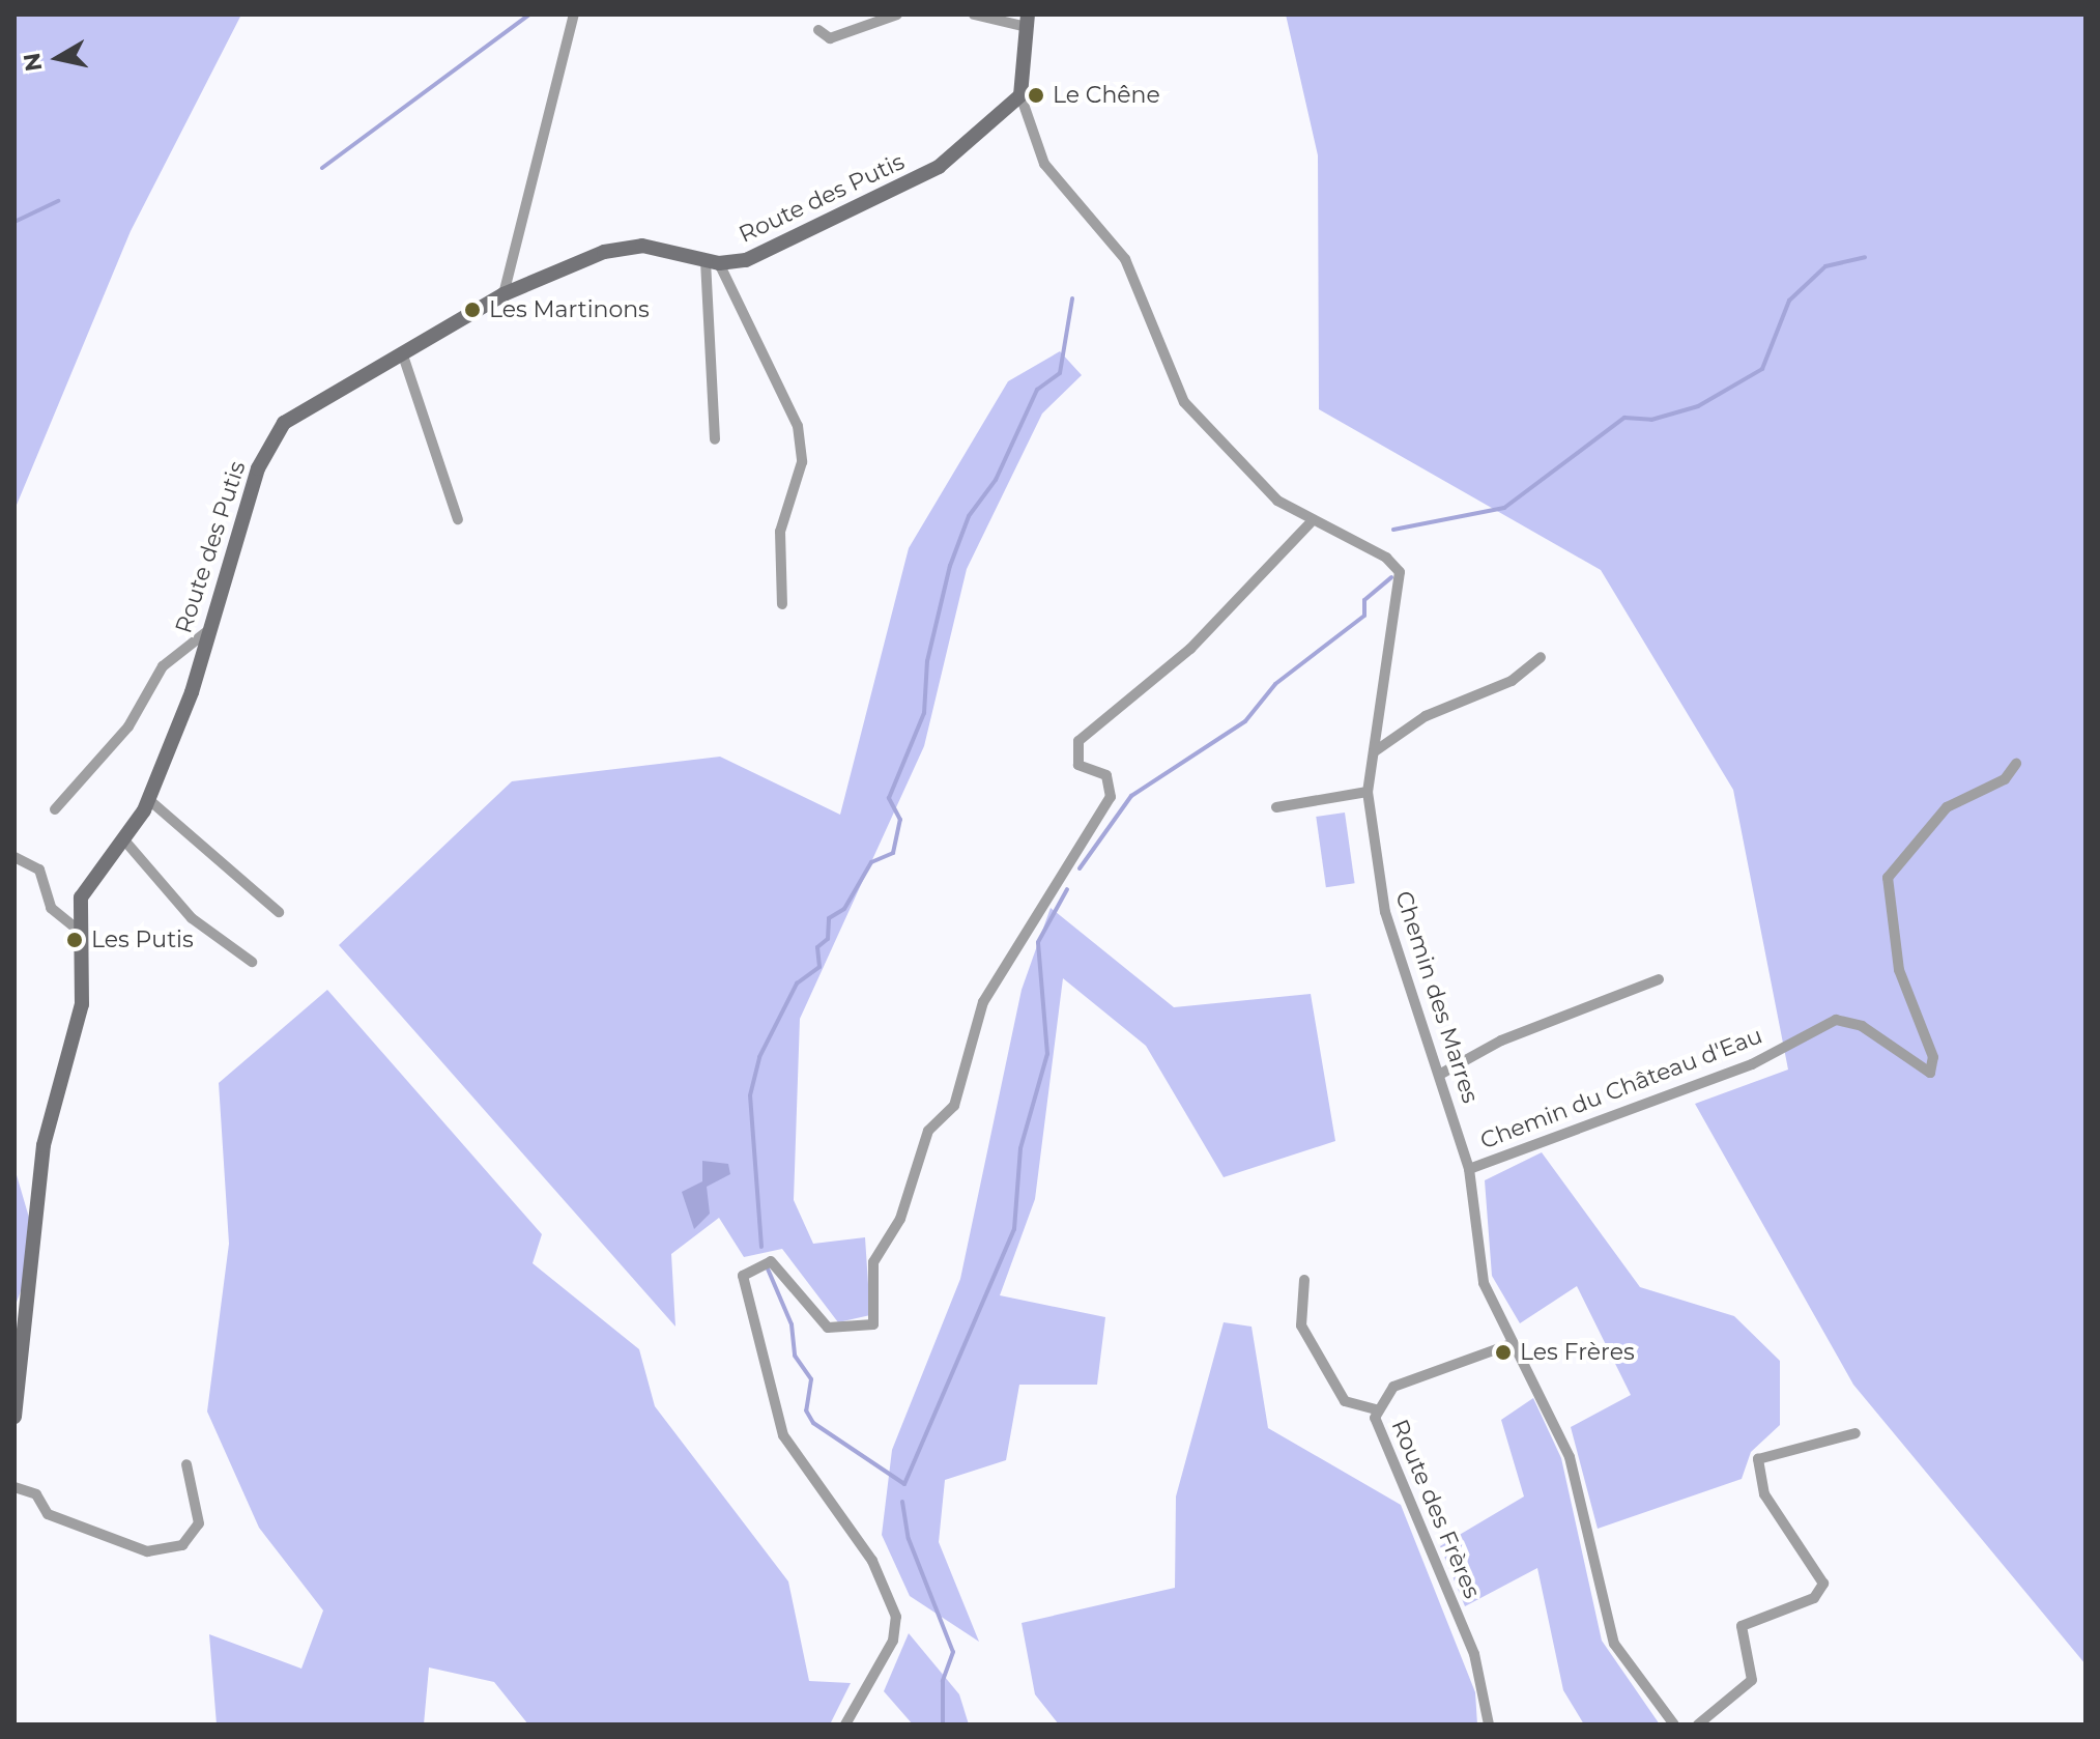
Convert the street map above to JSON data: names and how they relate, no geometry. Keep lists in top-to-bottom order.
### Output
{
  "streets": {
    "street": [
      "Route des Putis",
      "Chemin des Marres",
      "Chemin du Château d'Eau",
      "Route des Frères"
    ]
  },
  "crossings": [
    ["Route des Putis", "Chemin des Marres"],
    ["Chemin des Marres", "Chemin du Château d'Eau"],
    ["Chemin des Marres", "Route des Frères"]
  ],
  "places": [
    "Le Chêne",
    "Les Martinons",
    "Les Putis",
    "Les Frères"
  ],
  "north": "left"
}
